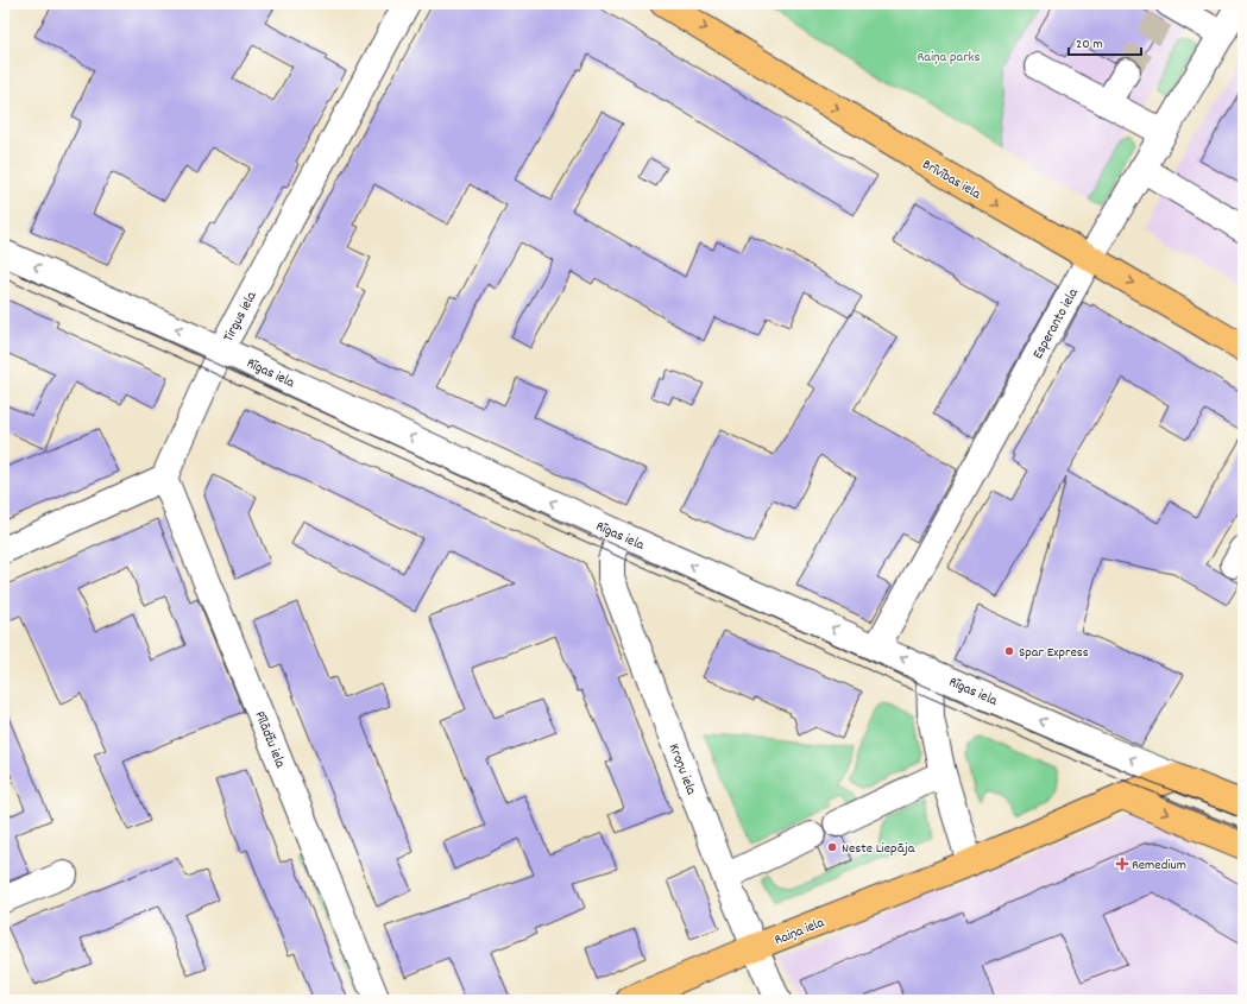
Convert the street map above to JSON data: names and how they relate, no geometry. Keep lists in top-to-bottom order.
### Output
{
  "streets": {
    "main road": ["Brīvības iela", "Rīgas iela", "Raiņa iela"],
    "street": [
      "Tirgus iela",
      "Esperanto iela",
      "Pīlādžu iela",
      "Kroņu iela"
    ]
  },
  "crossings": [
    ["Brīvības iela", "Esperanto iela"],
    ["Tirgus iela", "Rīgas iela"],
    ["Tirgus iela", "Pīlādžu iela"],
    ["Esperanto iela", "Rīgas iela"],
    ["Rīgas iela", "Kroņu iela"],
    ["Rīgas iela", "Raiņa iela"],
    ["Kroņu iela", "Raiņa iela"]
  ],
  "one_way": ["Brīvības iela", "Rīgas iela"],
  "parks": ["Raiņa parks"],
  "places": {
    "other": ["Spar Express", "Neste Liepāja"],
    "health": ["Remedium"]
  },
  "scale_bar": "20 m"
}
